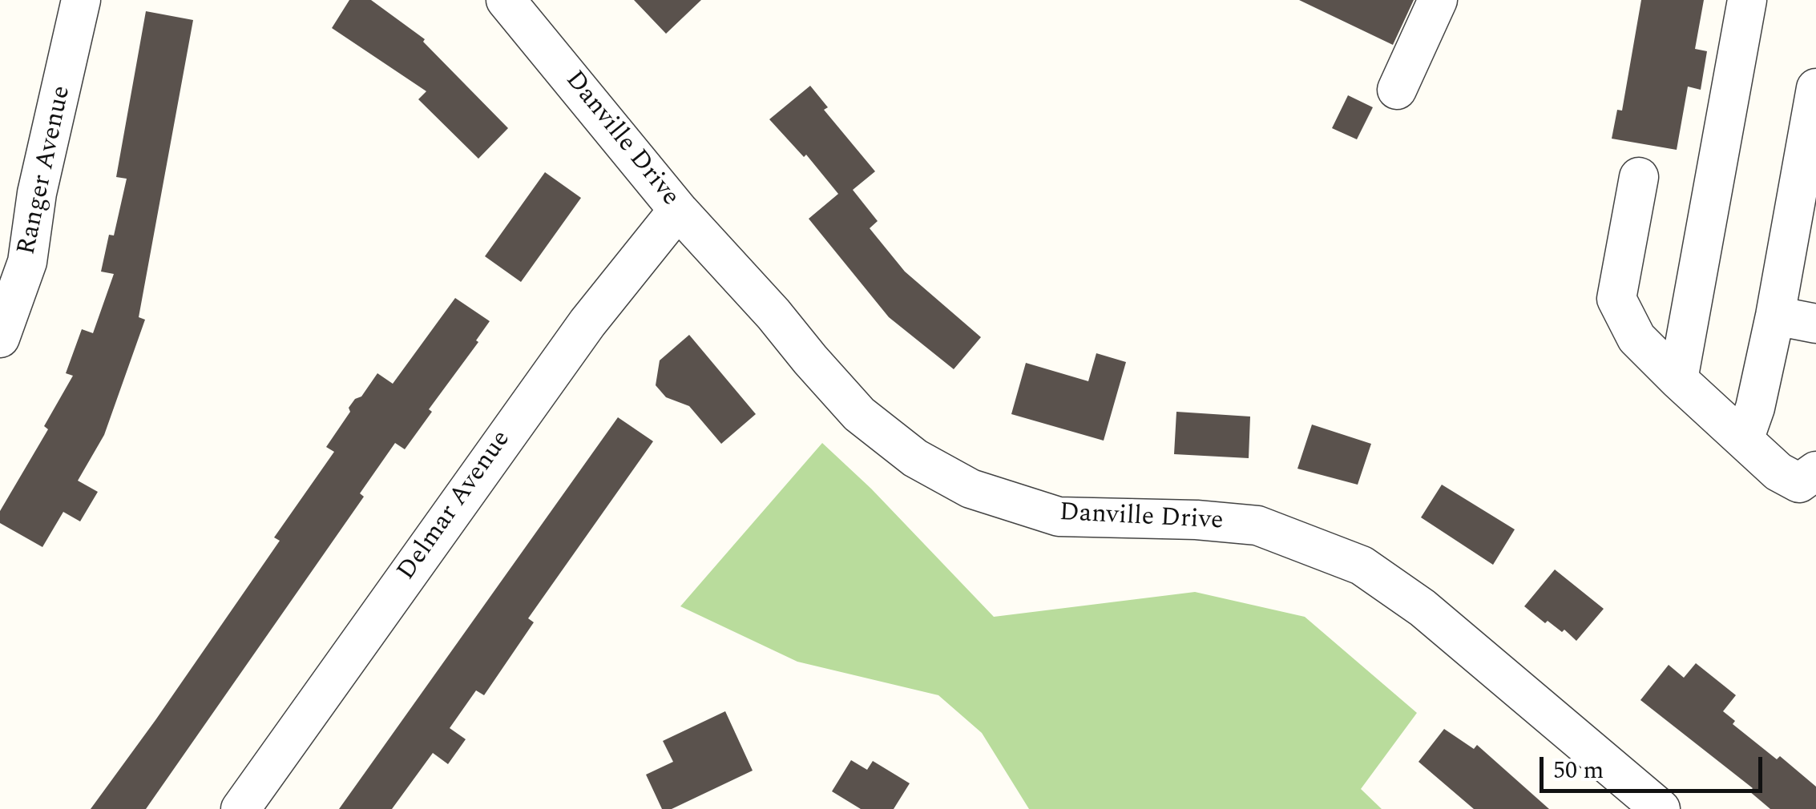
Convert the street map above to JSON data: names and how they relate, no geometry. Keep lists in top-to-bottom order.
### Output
{
  "streets": {
    "street": ["Danville Drive", "Ranger Avenue", "Delmar Avenue"]
  },
  "crossings": [
    ["Danville Drive", "Delmar Avenue"]
  ],
  "scale_bar": "50 m"
}
